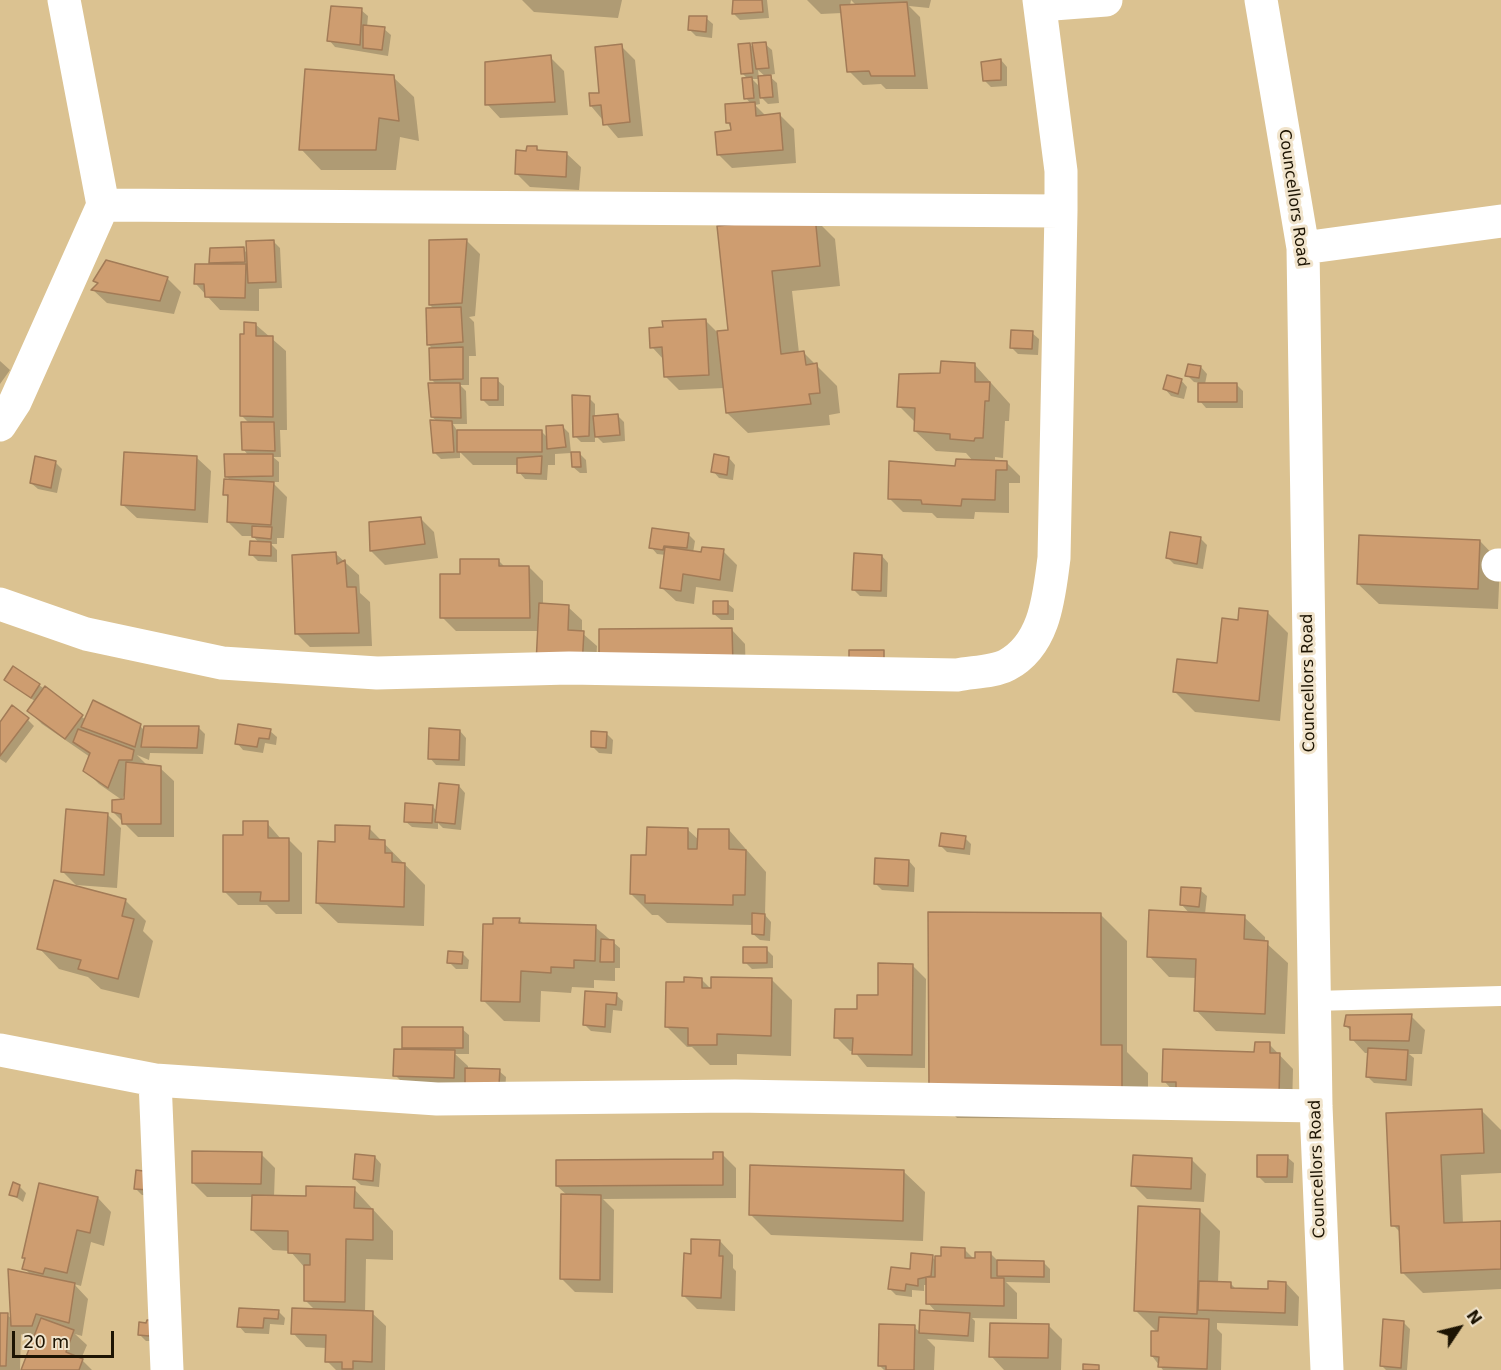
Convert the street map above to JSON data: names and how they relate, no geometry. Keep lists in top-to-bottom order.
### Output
{
  "streets": {
    "street": ["Councellors Road"]
  },
  "scale_bar": "20 m",
  "north": "top right"
}
